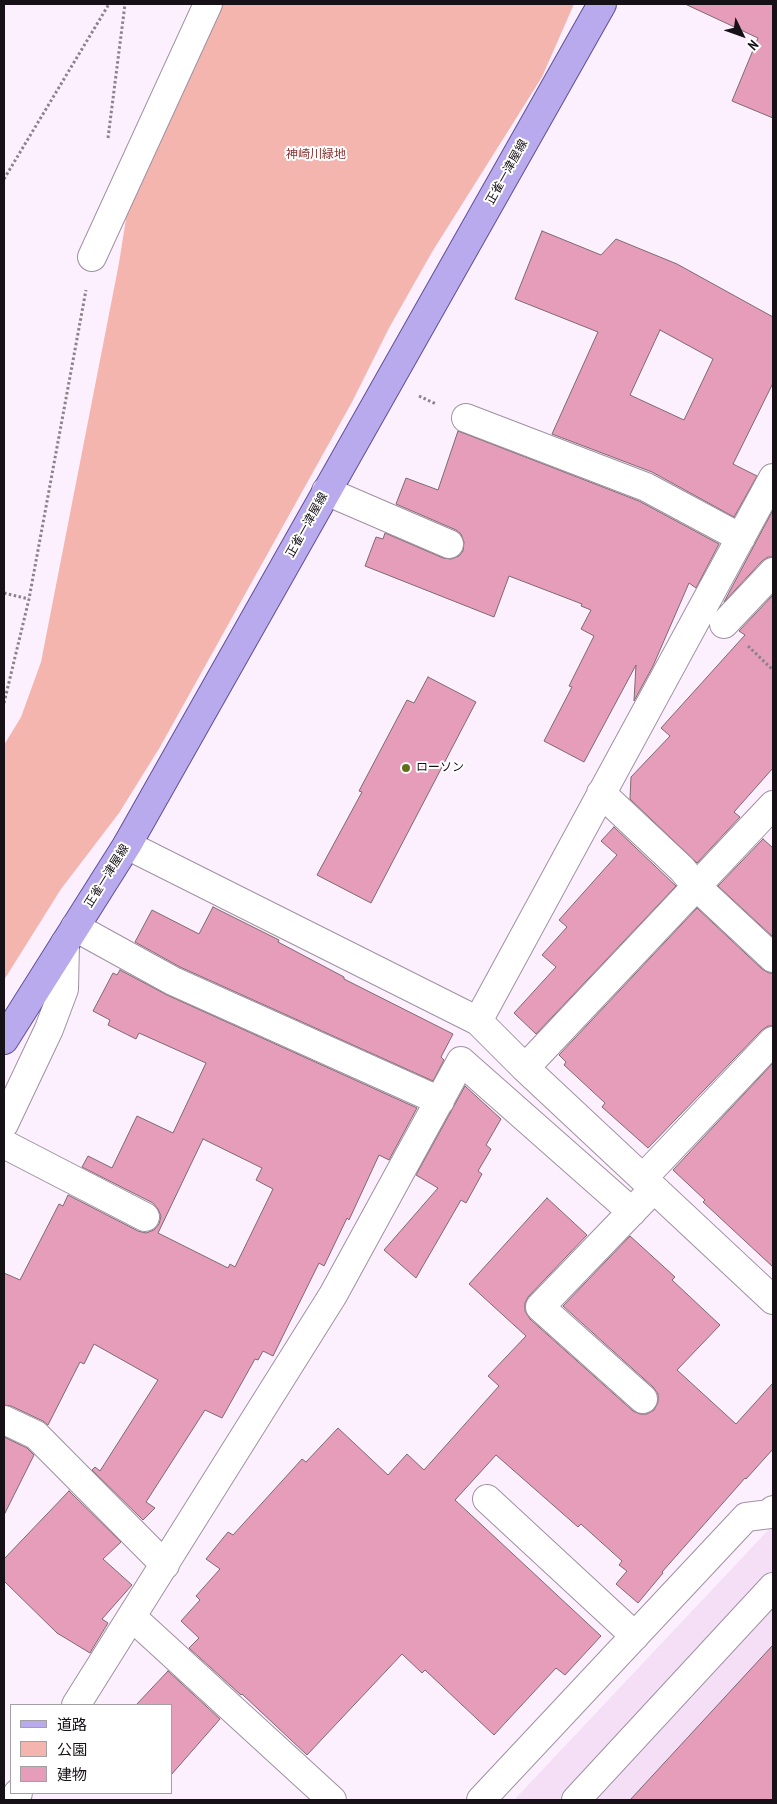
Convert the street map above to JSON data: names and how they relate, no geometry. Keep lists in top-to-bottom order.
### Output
{
  "streets": {
    "main road": ["正雀一津屋線"]
  },
  "parks": ["神崎川緑地"],
  "places": ["ローソン"],
  "legend": ["道路", "公園", "建物"],
  "north": "bottom right"
}
